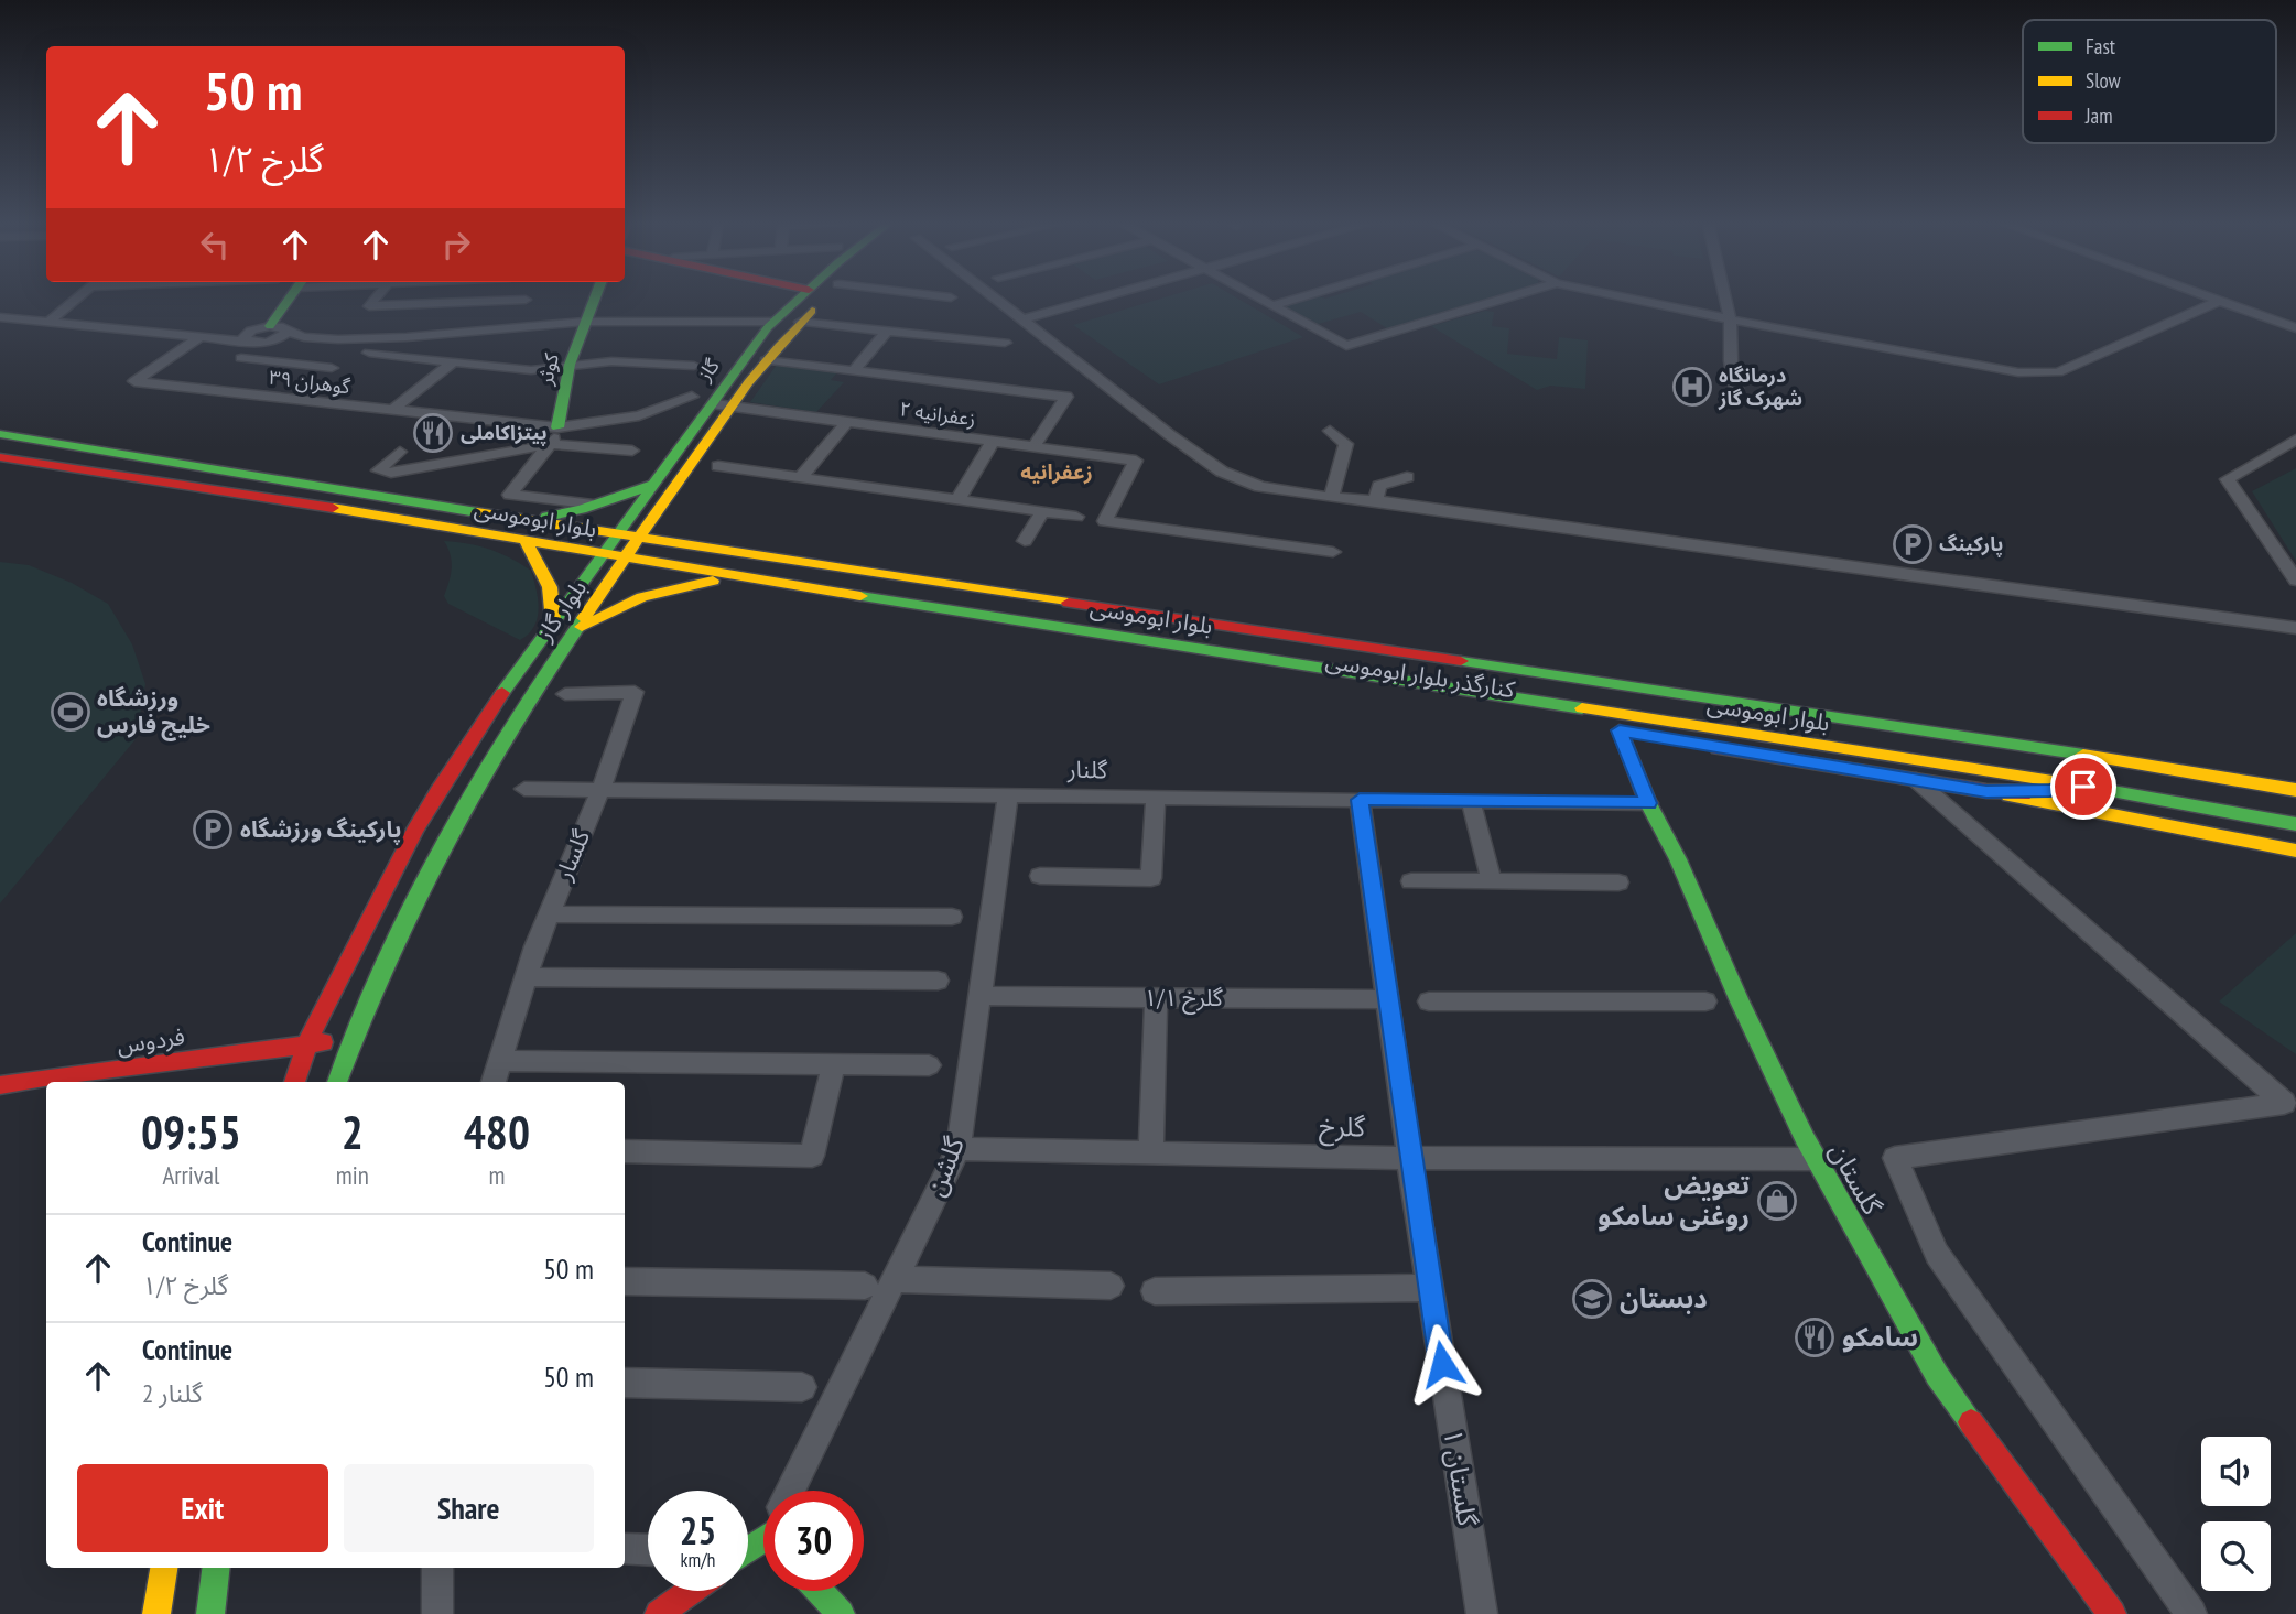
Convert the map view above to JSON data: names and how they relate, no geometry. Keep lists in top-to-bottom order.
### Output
{
  "streets": {
    "main road": [
      "کوثر",
      "گاز",
      "بلوار ابوموسی",
      "بلوار گاز",
      "کنارگذر بلوار ابوموسی",
      "فردوس",
      "گلستان"
    ],
    "street": [
      "گوهران ۳۹",
      "زعفرانیه ۲",
      "گلنار",
      "گلسار",
      "گلرخ ۱/۱",
      "گلرخ",
      "گلشن",
      "گلستان ۱"
    ]
  },
  "crossings": [
    ["کوثر", "گوهران ۳۹"],
    ["گاز", "زعفرانیه ۲"],
    ["گاز", "بلوار ابوموسی"],
    ["گاز", "بلوار گاز"],
    ["زعفرانیه ۲", "بلوار گاز"],
    ["بلوار ابوموسی", "بلوار گاز"],
    ["بلوار ابوموسی", "کنارگذر بلوار ابوموسی"],
    ["بلوار گاز", "فردوس"],
    ["کنارگذر بلوار ابوموسی", "گلستان"],
    ["گلنار", "گلسار"],
    ["گلنار", "گلشن"],
    ["گلنار", "گلستان"],
    ["گلنار", "گلستان ۱"],
    ["گلرخ ۱/۱", "گلشن"],
    ["گلرخ ۱/۱", "گلستان ۱"],
    ["گلرخ", "گلشن"],
    ["گلرخ", "گلستان"],
    ["گلرخ", "گلستان ۱"]
  ],
  "districts": ["زعفرانیه"],
  "places": {
    "hospital": ["درمانگاه شهرک گاز"],
    "restaurant": ["پیتزاکاملی", "سامکو"],
    "parking": ["پارکینگ", "پارکینگ ورزشگاه"],
    "sports": ["ورزشگاه خلیج فارس"],
    "shop": ["تعویض روغنی سامکو"],
    "school or university": ["دبستان"]
  },
  "legend": ["Fast", "Slow", "Jam"],
  "page": {
    "turn": ["50 m", "گلرخ ۱/۲"],
    "eta": [
      "09:55",
      "Arrival",
      "2",
      "min",
      "480",
      "m"
    ],
    "list": [
      {
        "name": "Continue",
        "note": "گلرخ ۱/۲",
        "value": "50 m"
      },
      {
        "name": "Continue",
        "note": "گلنار 2",
        "value": "50 m"
      }
    ],
    "buttons": ["Exit", "Share"],
    "speed": "25 km/h",
    "limit": "30"
  }
}
